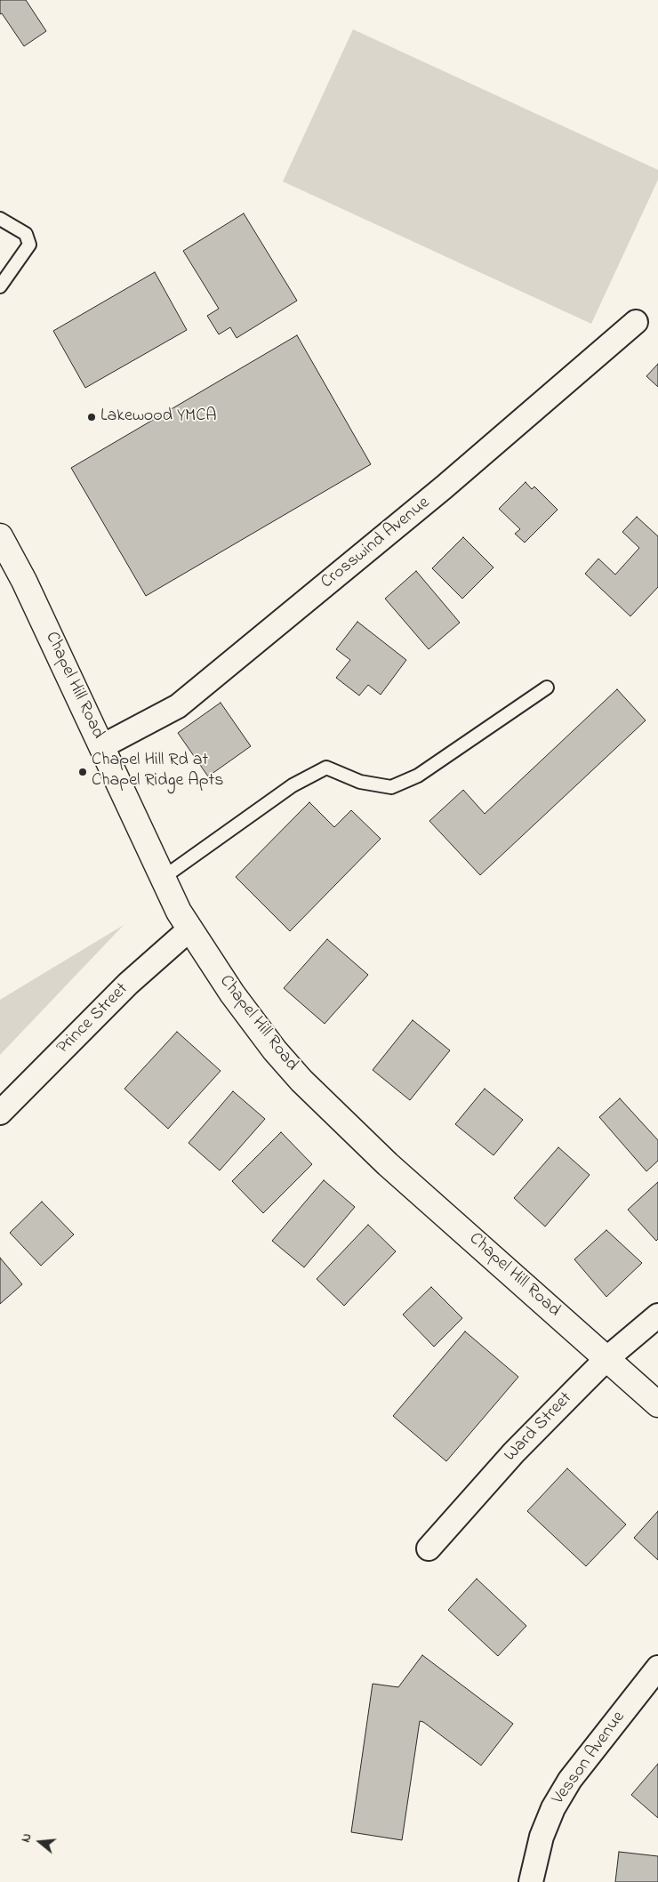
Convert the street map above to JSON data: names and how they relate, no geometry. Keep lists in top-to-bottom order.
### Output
{
  "streets": {
    "street": [
      "Crosswind Avenue",
      "Chapel Hill Road",
      "Prince Street",
      "Ward Street",
      "Vesson Avenue"
    ]
  },
  "crossings": [
    ["Crosswind Avenue", "Chapel Hill Road"],
    ["Chapel Hill Road", "Prince Street"],
    ["Chapel Hill Road", "Ward Street"]
  ],
  "places": ["Lakewood YMCA", "Chapel Hill Rd at Chapel Ridge Apts"],
  "north": "left"
}
